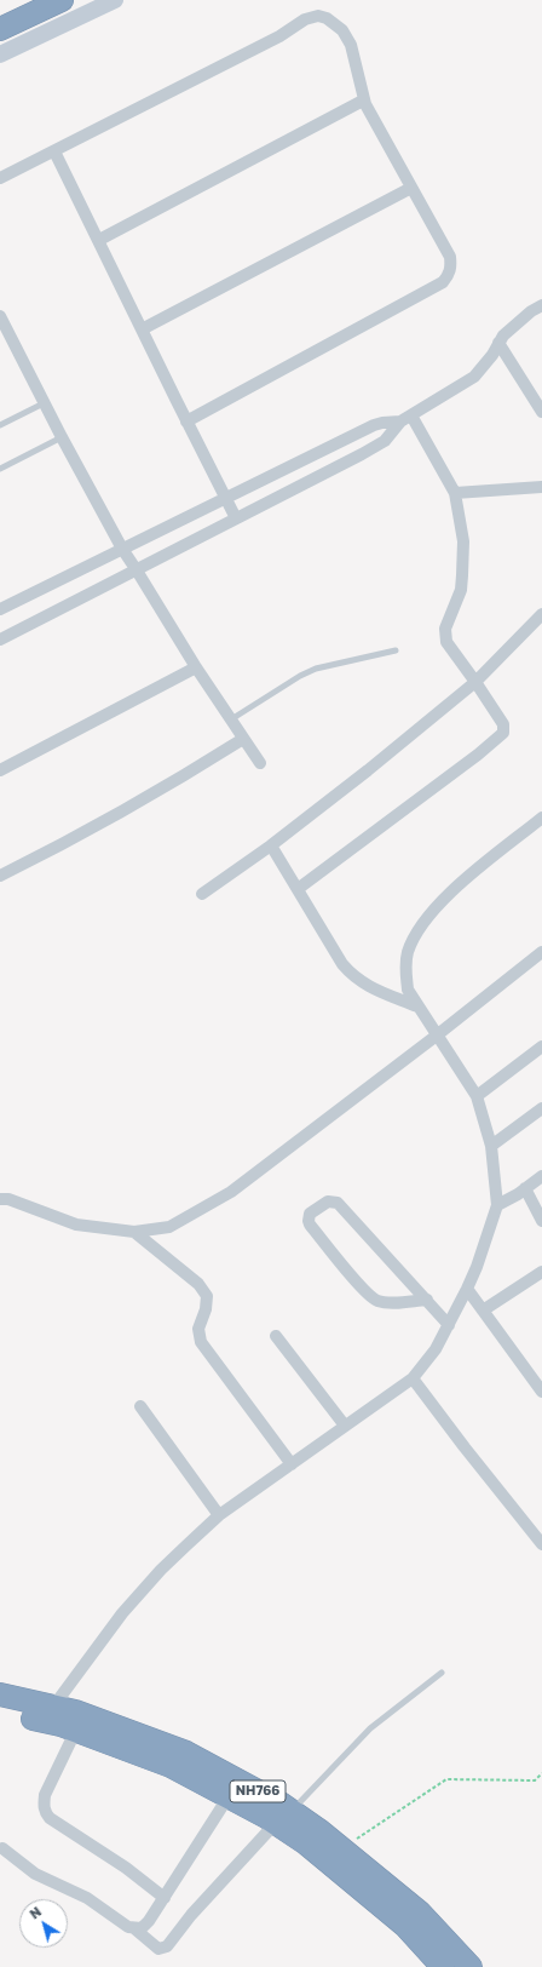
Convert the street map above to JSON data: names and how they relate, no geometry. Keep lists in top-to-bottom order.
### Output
{
  "streets": {
    "highway": ["NH766"]
  },
  "north": "top left"
}
